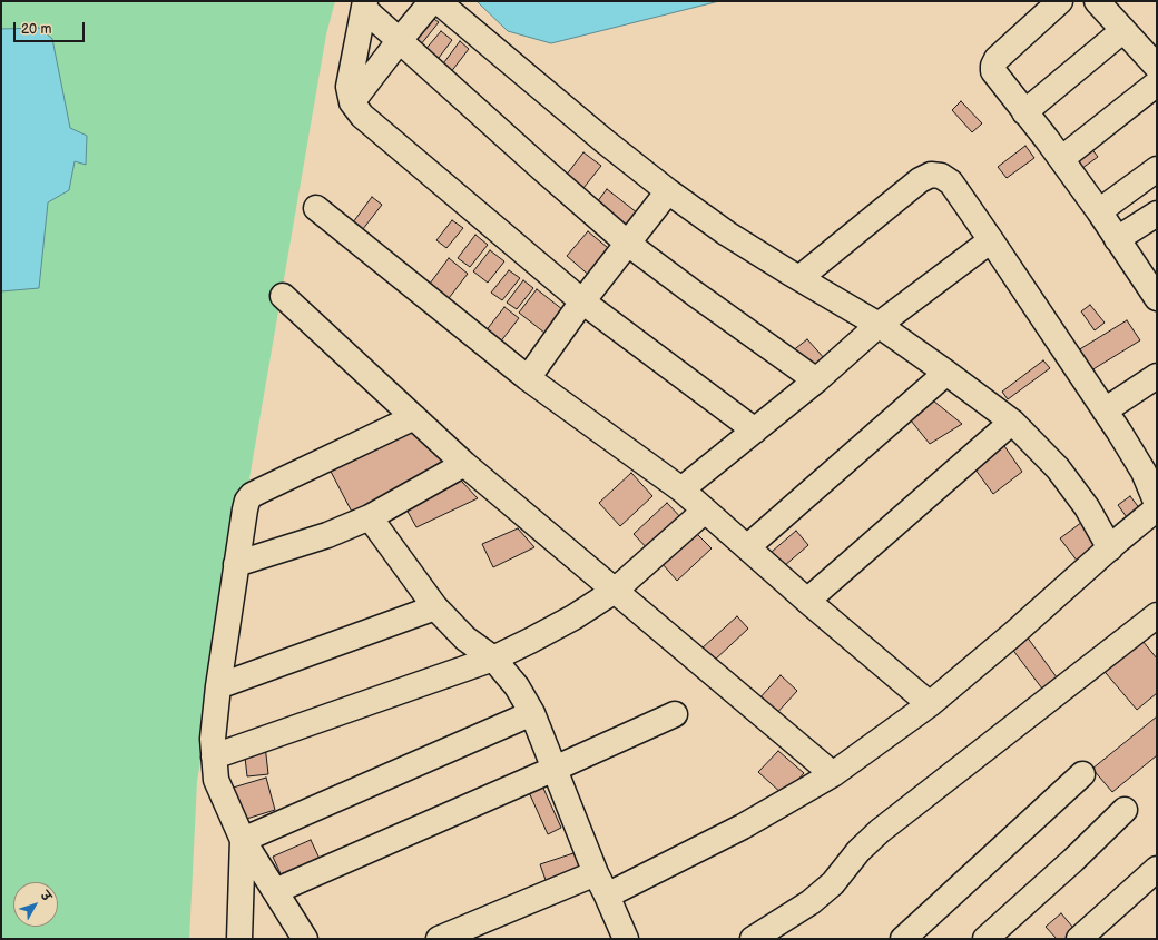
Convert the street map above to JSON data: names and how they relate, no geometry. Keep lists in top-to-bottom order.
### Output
{
  "scale_bar": "20 m",
  "north": "top right"
}
